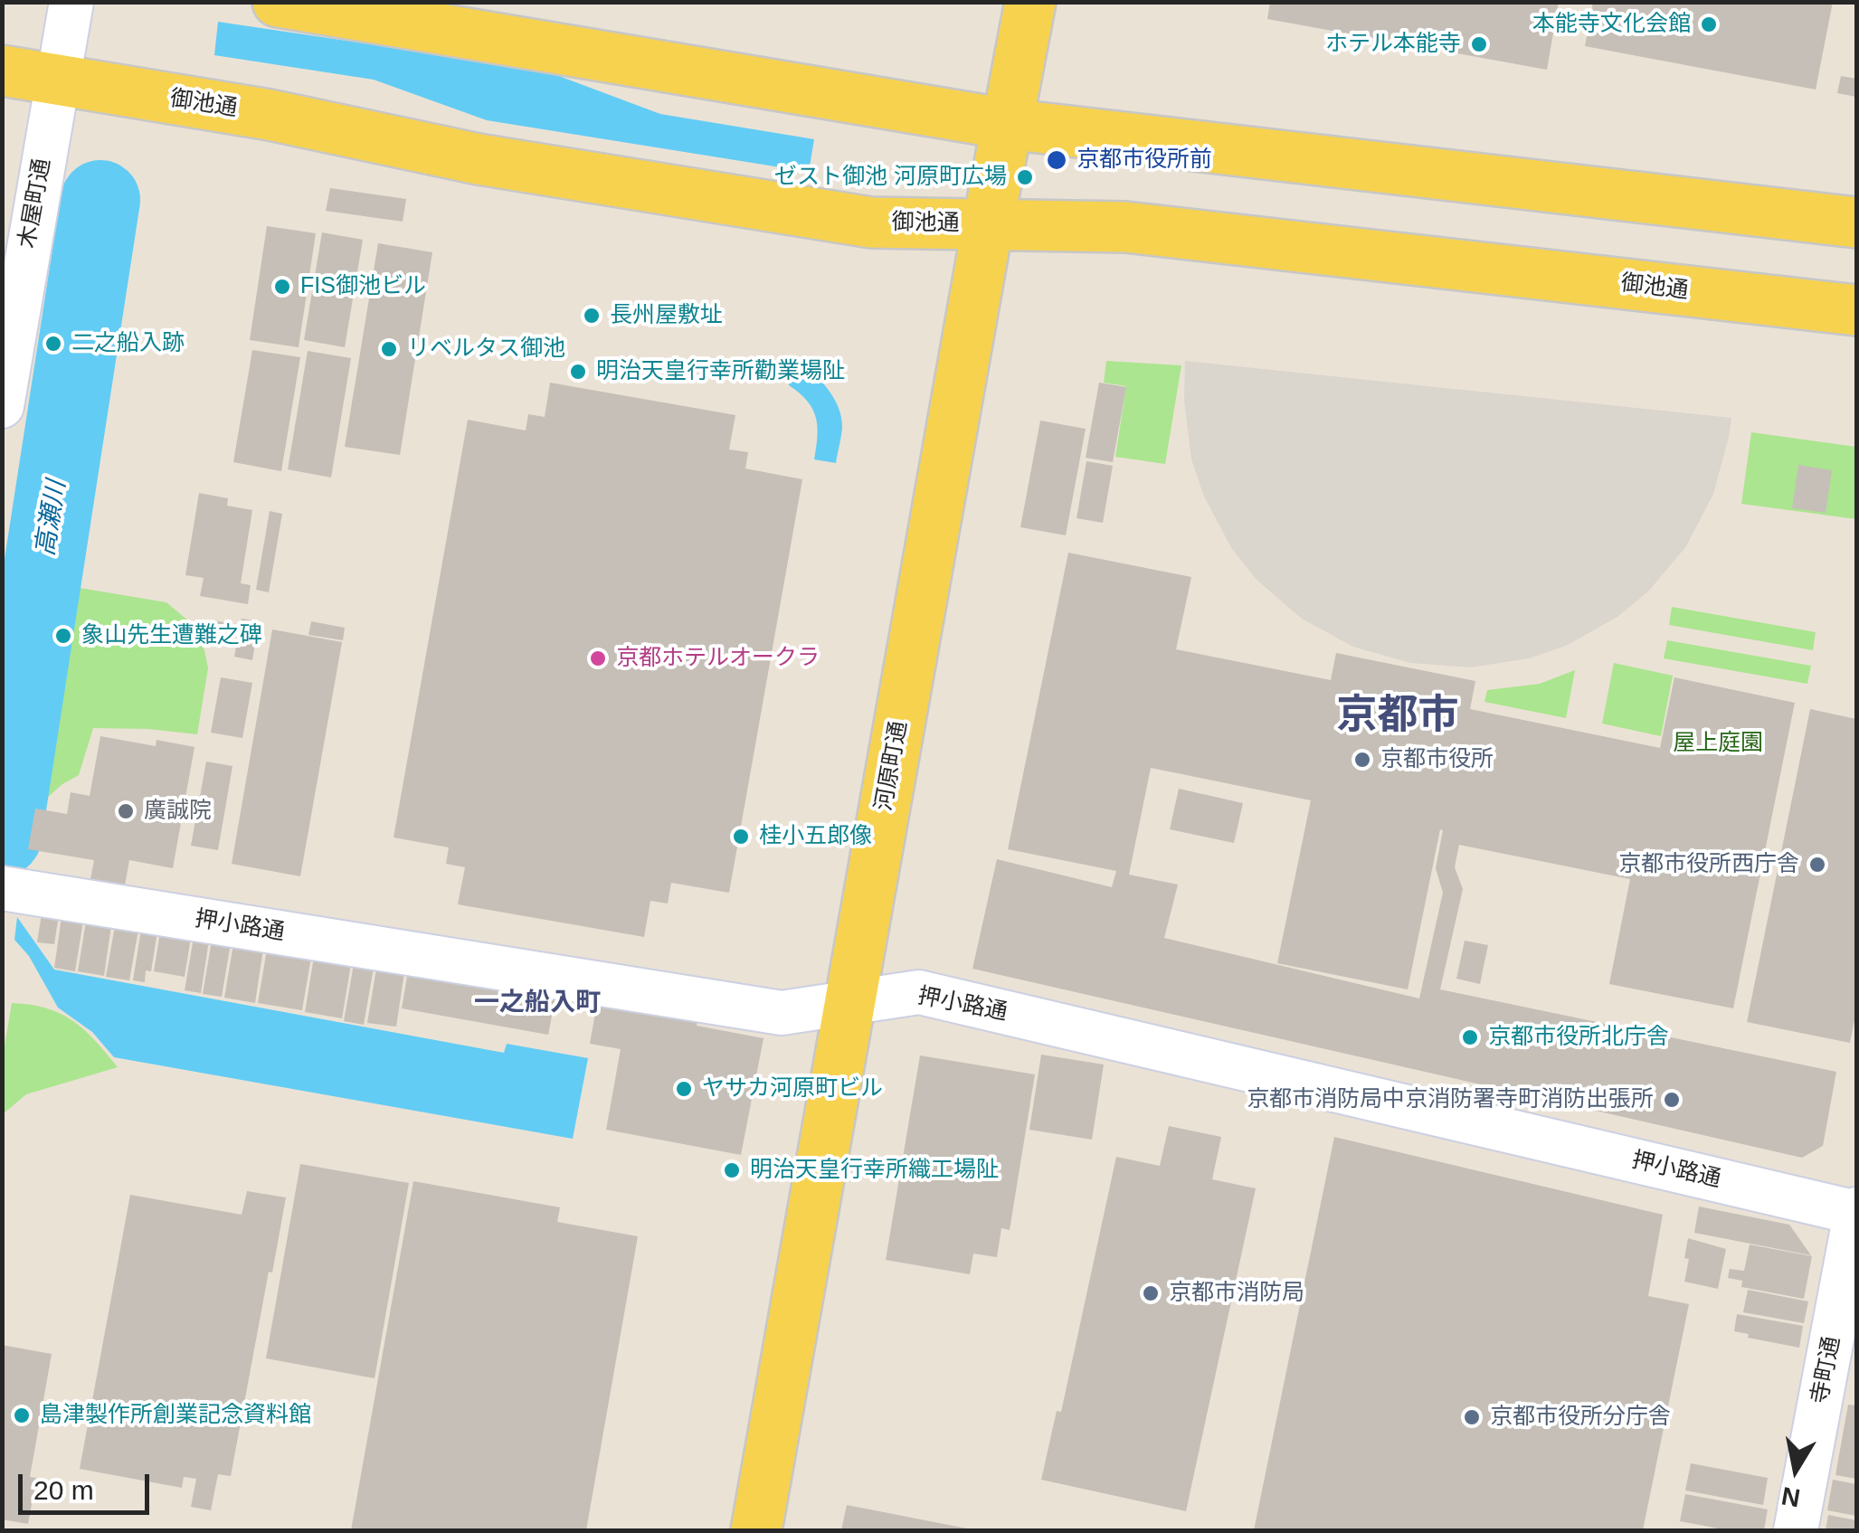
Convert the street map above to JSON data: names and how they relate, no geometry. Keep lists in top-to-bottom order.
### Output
{
  "streets": {
    "main road": ["御池通", "河原町通"],
    "street": ["木屋町通", "押小路通", "寺町通"]
  },
  "crossings": [
    ["御池通", "木屋町通"],
    ["御池通", "河原町通"],
    ["河原町通", "押小路通"],
    ["押小路通", "寺町通"]
  ],
  "districts": ["京都市", "一之船入町"],
  "water": ["高瀬川"],
  "parks": ["屋上庭園"],
  "places": [
    "本能寺文化会館",
    "ホテル本能寺",
    "京都市役所前",
    "ゼスト御池 河原町広場",
    "FIS御池ビル",
    "長州屋敷址",
    "二之船入跡",
    "リベルタス御池",
    "明治天皇行幸所勸業場阯",
    "象山先生遭難之碑",
    "京都ホテルオークラ",
    "京都市役所",
    "廣誠院",
    "桂小五郎像",
    "京都市役所西庁舎",
    "京都市役所北庁舎",
    "ヤサカ河原町ビル",
    "京都市消防局中京消防署寺町消防出張所",
    "明治天皇行幸所織工場阯",
    "京都市消防局",
    "島津製作所創業記念資料館",
    "京都市役所分庁舎"
  ],
  "scale_bar": "20 m",
  "north": "bottom"
}
